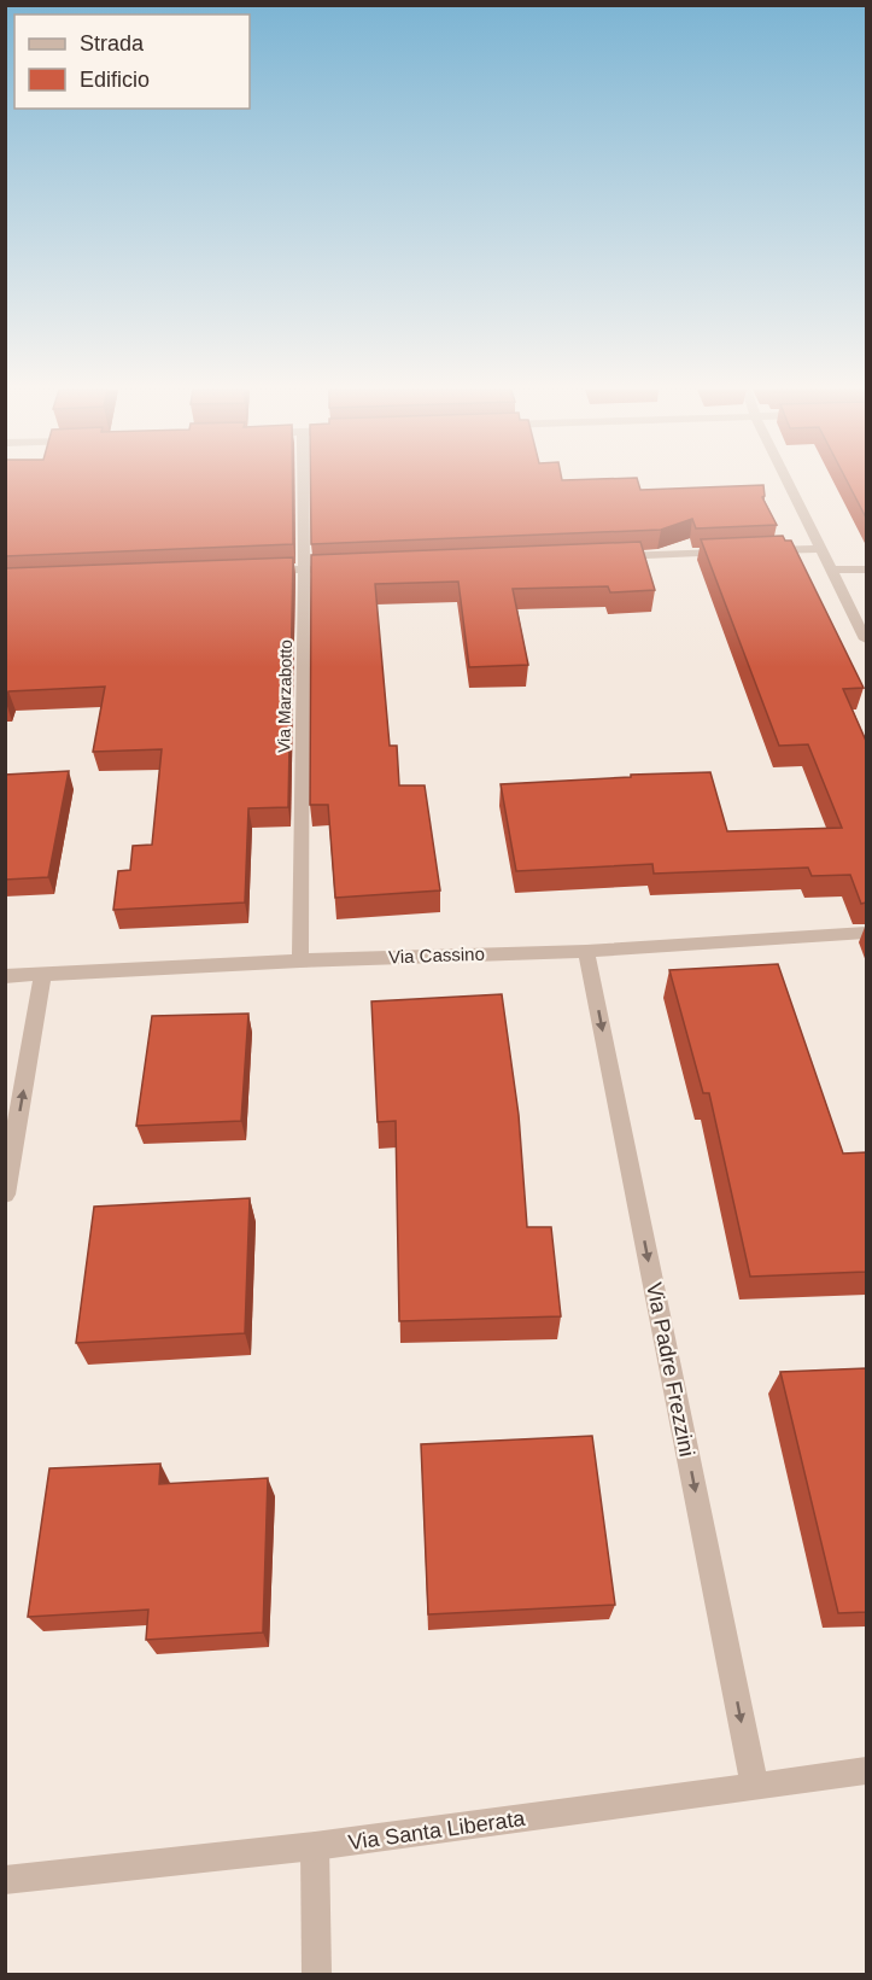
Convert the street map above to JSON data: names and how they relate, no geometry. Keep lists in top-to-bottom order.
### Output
{
  "streets": {
    "street": [
      "Via Marzabotto",
      "Via Cassino",
      "Via Padre Frezzini",
      "Via Santa Liberata"
    ]
  },
  "crossings": [
    ["Via Marzabotto", "Via Cassino"],
    ["Via Cassino", "Via Padre Frezzini"],
    ["Via Padre Frezzini", "Via Santa Liberata"]
  ],
  "one_way": ["Via Padre Frezzini"],
  "legend": ["Strada", "Edificio"]
}
